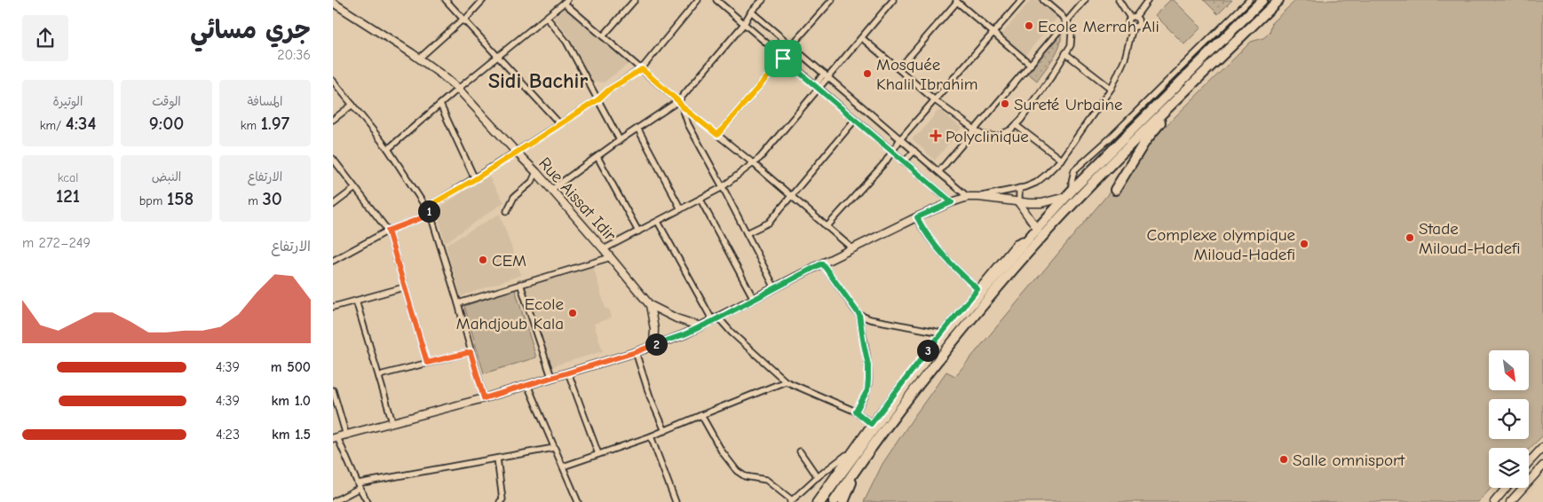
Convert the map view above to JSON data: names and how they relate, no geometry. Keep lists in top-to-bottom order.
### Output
{
  "streets": {
    "street": ["Rue Aissat Idir"]
  },
  "districts": ["Sidi Bachir"],
  "places": {
    "other": [
      "Ecole Merrah Ali",
      "Mosquée Khalil Ibrahim",
      "Sureté Urbaine",
      "Stade Miloud-Hadefi",
      "Complexe olympique Miloud-Hadefi",
      "CEM",
      "Ecole Mahdjoub Kala",
      "Salle omnisport"
    ],
    "health": ["Polyclinique"]
  },
  "north": "bottom right",
  "page": {
    "heading": ["جري مسائي", "20:36"],
    "stats": [
      ["المسافة", "1.97 km"],
      ["الوقت", "9:00"],
      ["الوتيرة", "4:34 /km"],
      ["الارتفاع", "30 m"],
      ["النبض", "158 bpm"],
      ["kcal", "121"]
    ],
    "pins": ["1", "2", "3"],
    "chart": ["الارتفاع", "249–272 m"],
    "list": [
      {
        "name": "500 m",
        "note": "4:39"
      },
      {
        "name": "1.0 km",
        "note": "4:39"
      },
      {
        "name": "1.5 km",
        "note": "4:23"
      }
    ]
  }
}
